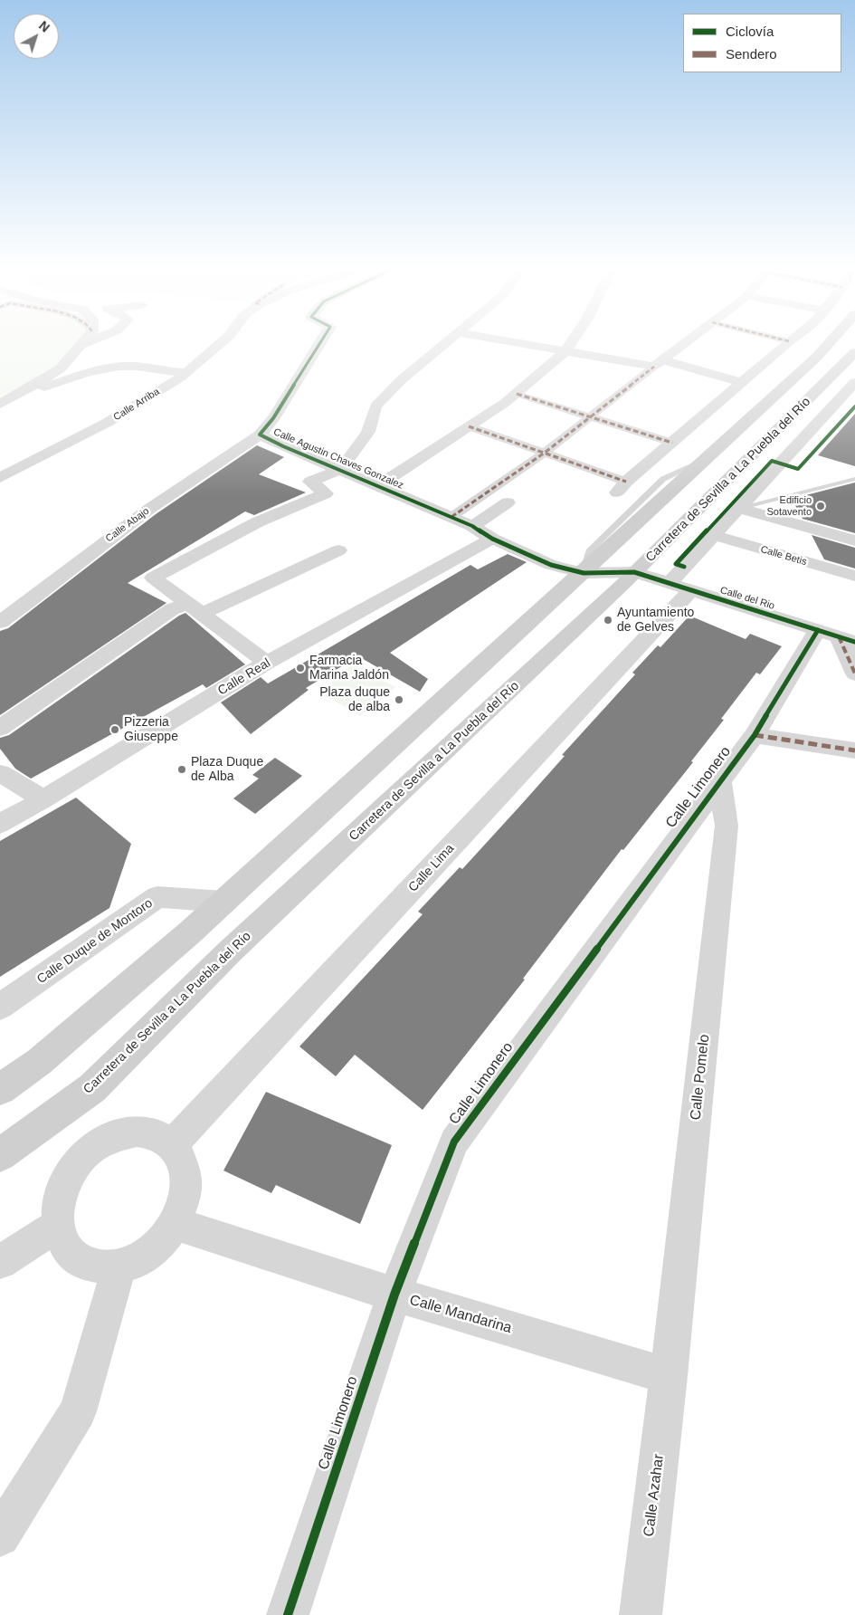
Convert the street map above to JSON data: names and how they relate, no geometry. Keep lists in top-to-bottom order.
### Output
{
  "streets": {
    "main road": ["Carretera de Sevilla a La Puebla del Río"],
    "street": [
      "Calle Arriba",
      "Calle Agustin Chaves Gonzalez",
      "Calle Abajo",
      "Calle Betis",
      "Calle del Rio",
      "Calle Real",
      "Calle Limonero",
      "Calle Lima",
      "Calle Duque de Montoro",
      "Calle Pomelo",
      "Calle Mandarina",
      "Calle Azahar"
    ]
  },
  "crossings": [
    ["Calle Agustin Chaves Gonzalez", "Carretera de Sevilla a La Puebla del Río"],
    ["Calle Agustin Chaves Gonzalez", "Calle Abajo"],
    ["Calle Agustin Chaves Gonzalez", "Calle del Rio"],
    ["Calle Agustin Chaves Gonzalez", "Calle Real"],
    ["Carretera de Sevilla a La Puebla del Río", "Calle del Rio"],
    ["Carretera de Sevilla a La Puebla del Río", "Calle Duque de Montoro"],
    ["Calle Betis", "Calle Lima"],
    ["Calle del Rio", "Calle Limonero"],
    ["Calle del Rio", "Calle Lima"],
    ["Calle Limonero", "Calle Pomelo"],
    ["Calle Limonero", "Calle Mandarina"],
    ["Calle Lima", "Calle Mandarina"],
    ["Calle Pomelo", "Calle Mandarina"],
    ["Calle Pomelo", "Calle Azahar"],
    ["Calle Mandarina", "Calle Azahar"]
  ],
  "places": [
    "Edificio Sotavento",
    "Ayuntamiento de Gelves",
    "Farmacia Marina Jaldón",
    "Plaza duque de alba",
    "Pizzeria Giuseppe",
    "Plaza Duque de Alba"
  ],
  "legend": ["Ciclovía", "Sendero"],
  "north": "top right"
}
